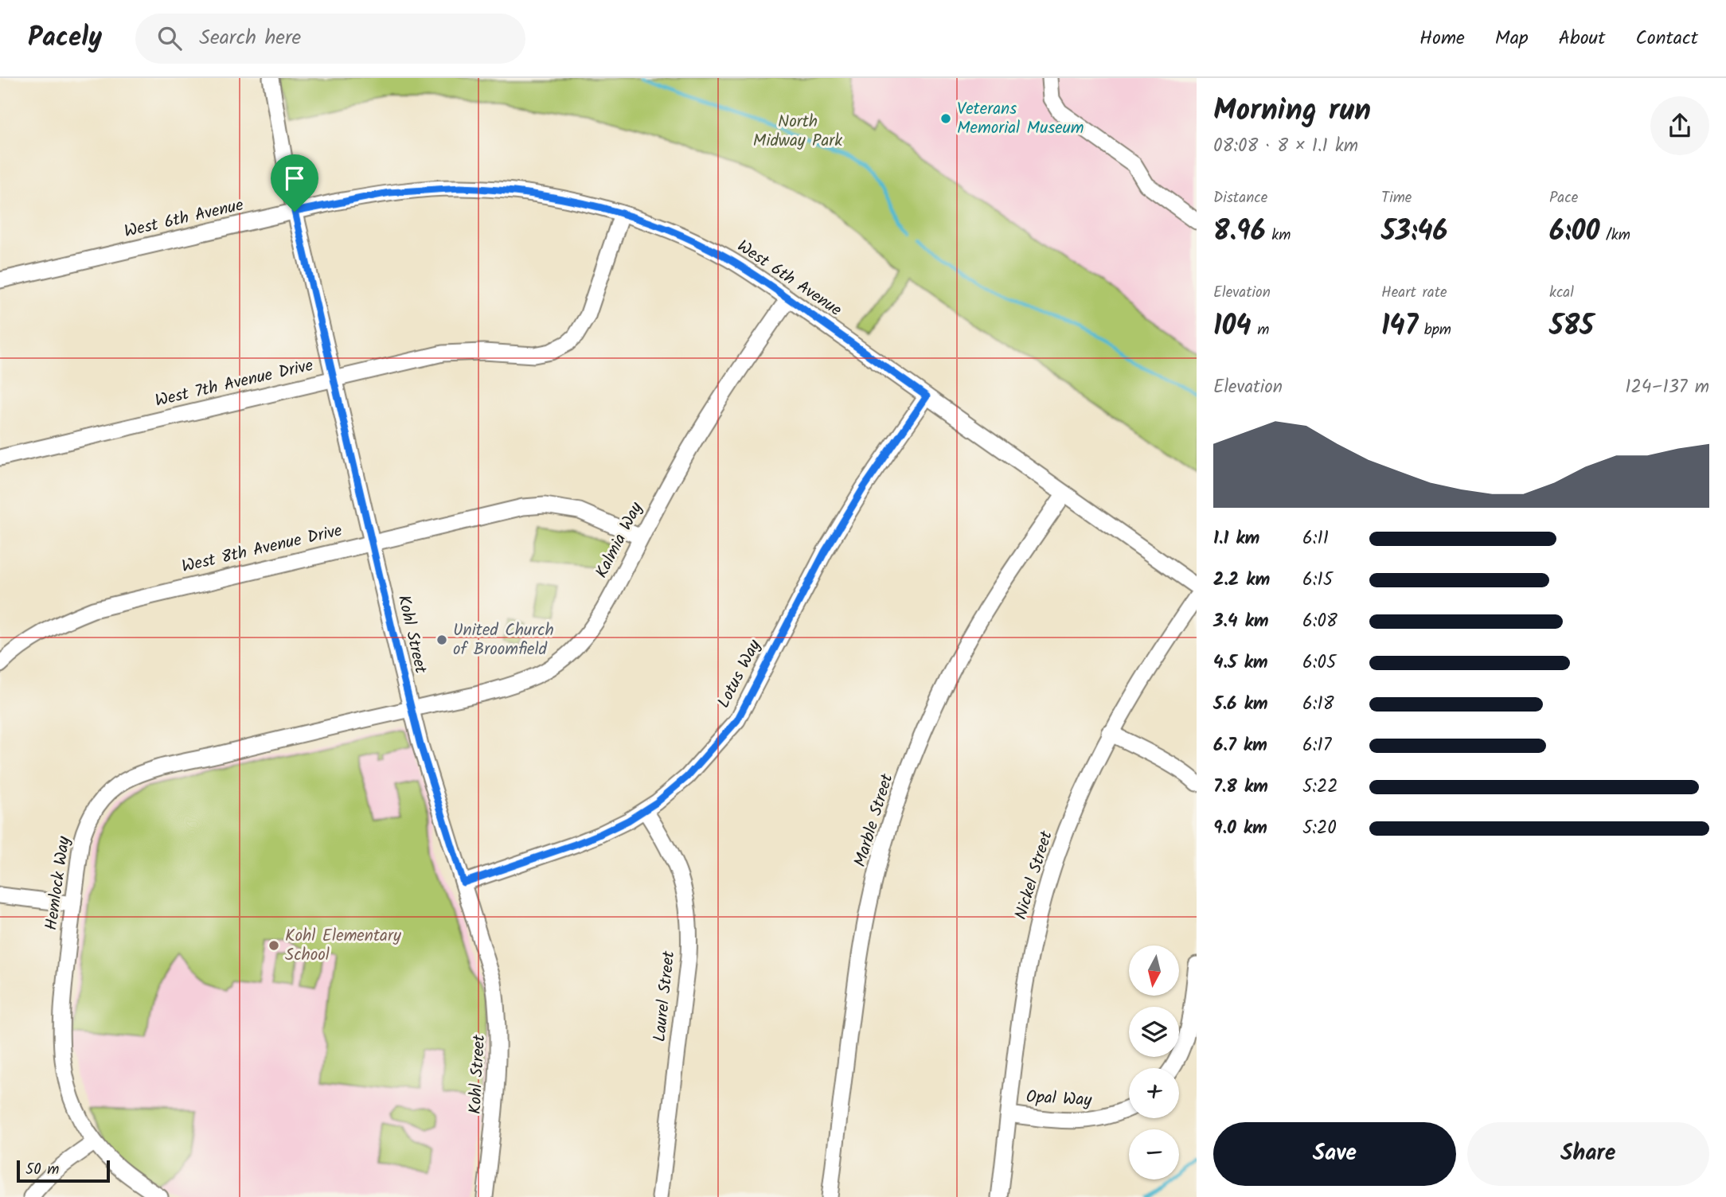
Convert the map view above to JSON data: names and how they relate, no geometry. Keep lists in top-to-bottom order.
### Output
{
  "streets": {
    "street": [
      "West 6th Avenue",
      "West 7th Avenue Drive",
      "Kalmia Way",
      "West 8th Avenue Drive",
      "Kohl Street",
      "Lotus Way",
      "Marble Street",
      "Nickel Street",
      "Hemlock Way",
      "Laurel Street",
      "Opal Way"
    ]
  },
  "crossings": [
    ["West 6th Avenue", "West 7th Avenue Drive"],
    ["West 6th Avenue", "Kalmia Way"],
    ["West 6th Avenue", "Kohl Street"],
    ["West 6th Avenue", "Lotus Way"],
    ["West 6th Avenue", "Marble Street"],
    ["West 7th Avenue Drive", "Kohl Street"],
    ["Kalmia Way", "West 8th Avenue Drive"],
    ["Kalmia Way", "Kohl Street"],
    ["Kalmia Way", "Hemlock Way"],
    ["West 8th Avenue Drive", "Kohl Street"],
    ["Kohl Street", "Lotus Way"],
    ["Kohl Street", "Hemlock Way"],
    ["Lotus Way", "Laurel Street"],
    ["Nickel Street", "Opal Way"]
  ],
  "parks": ["North Midway Park"],
  "places": ["Veterans Memorial Museum", "United Church of Broomfield", "Kohl Elementary School"],
  "scale_bar": "50 m",
  "north": "bottom",
  "page": {
    "header": "Pacely",
    "search": "Search here",
    "nav": [
      "Home",
      "Map",
      "About",
      "Contact"
    ],
    "heading": ["Morning run", "08:08 · 8 × 1.1 km"],
    "stats": [
      ["Distance", "8.96 km"],
      ["Time", "53:46"],
      ["Pace", "6:00 /km"],
      ["Elevation", "104 m"],
      ["Heart rate", "147 bpm"],
      ["kcal", "585"]
    ],
    "chart": ["Elevation", "124–137 m"],
    "list": [
      {
        "name": "1.1 km",
        "note": "6:11"
      },
      {
        "name": "2.2 km",
        "note": "6:15"
      },
      {
        "name": "3.4 km",
        "note": "6:08"
      },
      {
        "name": "4.5 km",
        "note": "6:05"
      },
      {
        "name": "5.6 km",
        "note": "6:18"
      },
      {
        "name": "6.7 km",
        "note": "6:17"
      },
      {
        "name": "7.8 km",
        "note": "5:22"
      },
      {
        "name": "9.0 km",
        "note": "5:20"
      }
    ],
    "map_buttons": ["+", "−"],
    "buttons": ["Save", "Share"],
    "scale": "50 m"
  }
}
